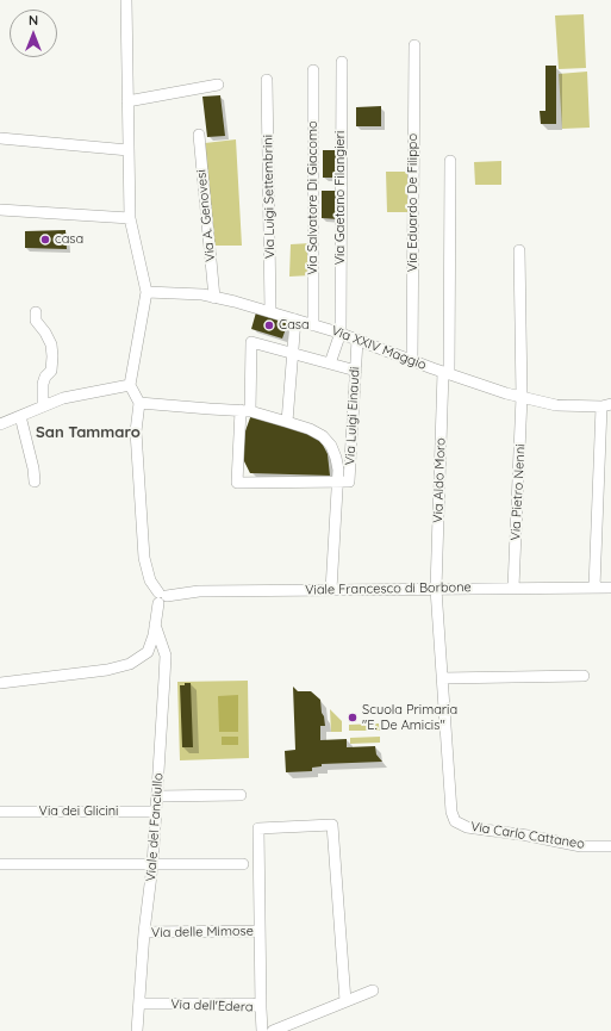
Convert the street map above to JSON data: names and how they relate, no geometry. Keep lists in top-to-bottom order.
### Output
{
  "streets": {
    "street": [
      "Via Luigi Settembrini",
      "Via Salvatore Di Giacomo",
      "Via Gaetano Filangieri",
      "Via Eduardo De Filippo",
      "Via A. Genovesi",
      "Via XXIV Maggio",
      "Via Luigi Einaudi",
      "Via Aldo Moro",
      "Via Pietro Nenni",
      "Viale Francesco di Borbone",
      "Via dei Glicini",
      "Viale del Fanciullo",
      "Via Carlo Cattaneo",
      "Via delle Mimose",
      "Via dell'Edera"
    ]
  },
  "crossings": [
    ["Via Luigi Settembrini", "Via XXIV Maggio"],
    ["Via Salvatore Di Giacomo", "Via XXIV Maggio"],
    ["Via Gaetano Filangieri", "Via XXIV Maggio"],
    ["Via Eduardo De Filippo", "Via XXIV Maggio"],
    ["Via A. Genovesi", "Via XXIV Maggio"],
    ["Via XXIV Maggio", "Via Luigi Einaudi"],
    ["Via XXIV Maggio", "Via Aldo Moro"],
    ["Via XXIV Maggio", "Via Pietro Nenni"],
    ["Via Aldo Moro", "Viale Francesco di Borbone"],
    ["Via Aldo Moro", "Via Carlo Cattaneo"],
    ["Via Pietro Nenni", "Viale Francesco di Borbone"],
    ["Via dei Glicini", "Viale del Fanciullo"],
    ["Viale del Fanciullo", "Via delle Mimose"],
    ["Viale del Fanciullo", "Via dell'Edera"]
  ],
  "districts": ["San Tammaro"],
  "places": ["casa", "Casa", "Scuola Primaria \"E. De Amicis\""],
  "north": "top"
}
